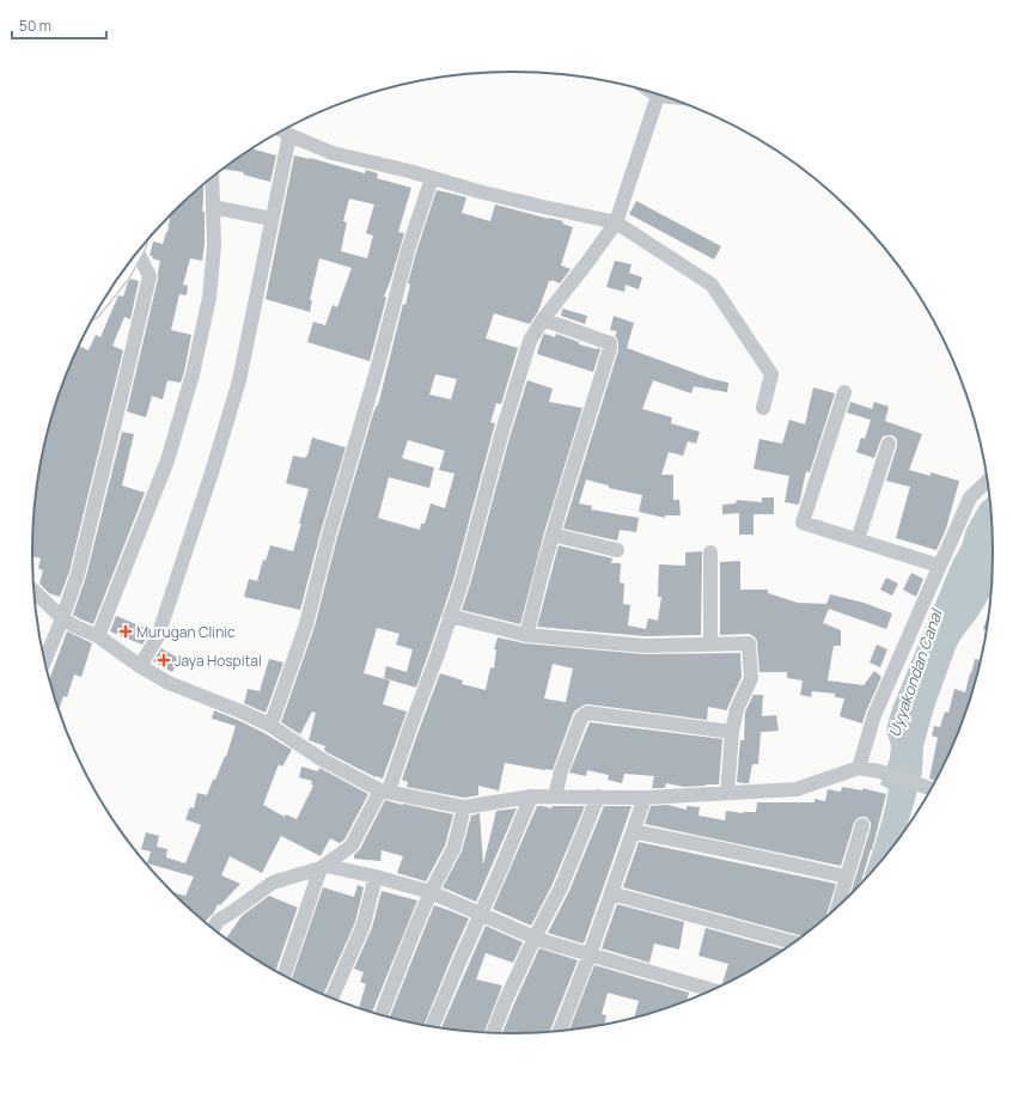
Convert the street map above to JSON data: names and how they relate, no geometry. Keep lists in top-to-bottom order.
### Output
{
  "water": ["Uyyakondan Canal"],
  "places": {
    "health": ["Murugan Clinic", "Jaya Hospital"]
  },
  "scale_bar": "50 m"
}
